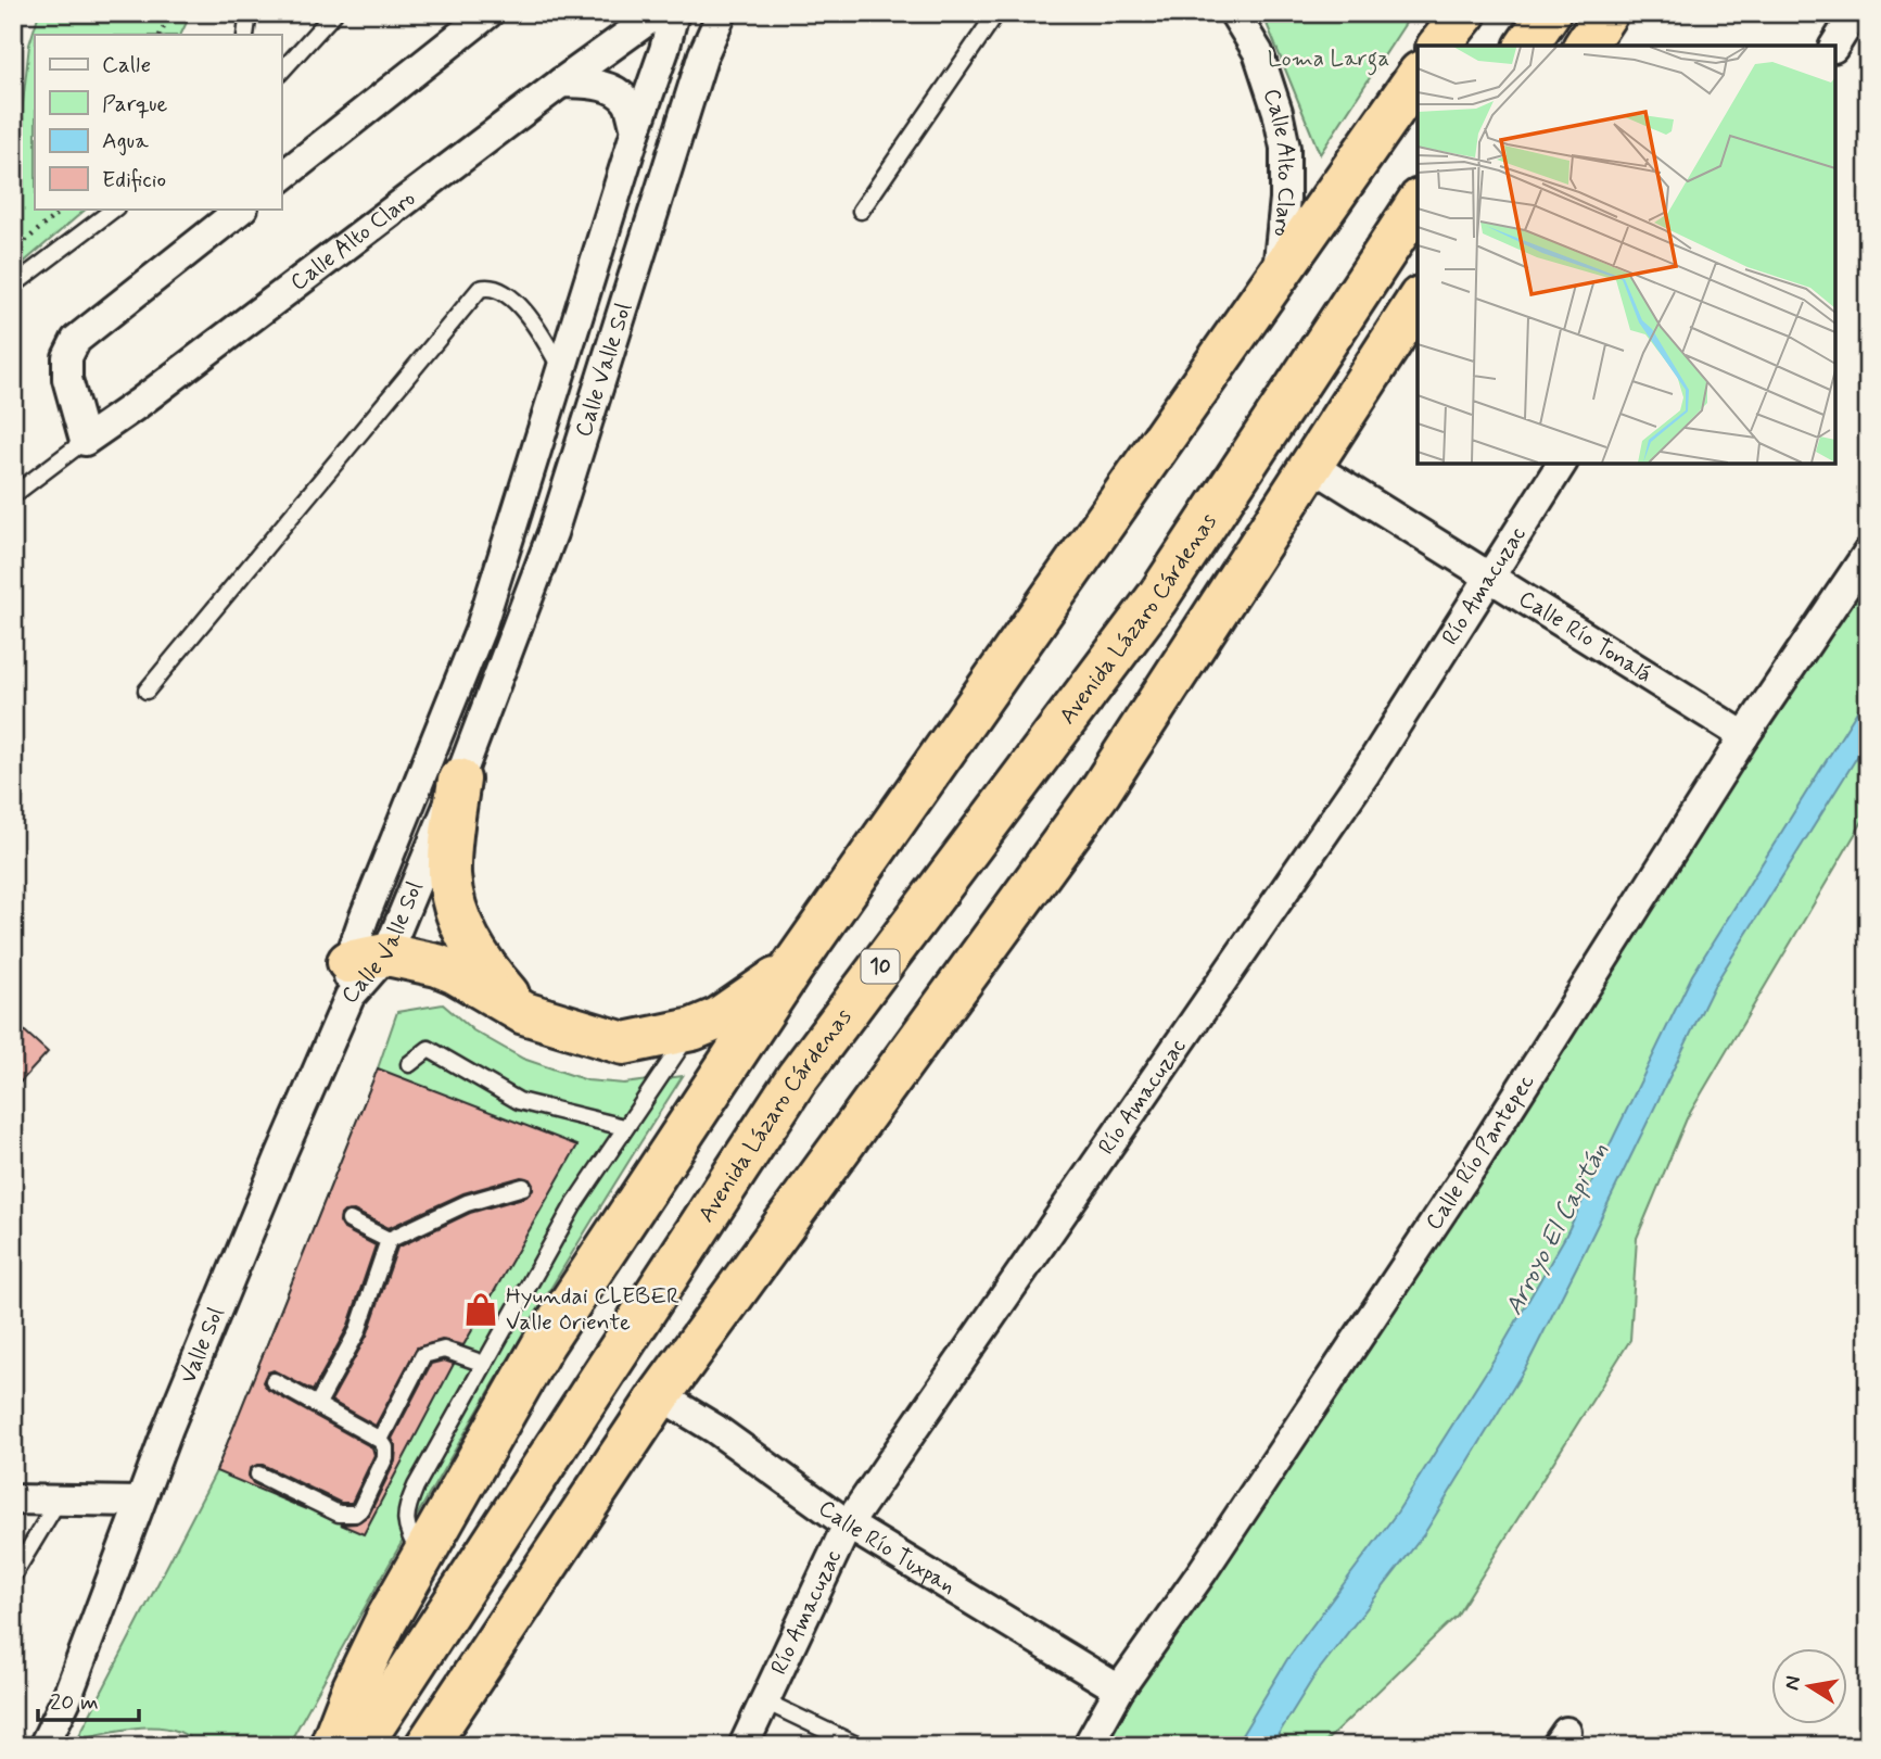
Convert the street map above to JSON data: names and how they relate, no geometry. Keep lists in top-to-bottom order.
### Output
{
  "streets": {
    "highway": ["Avenida Lázaro Cárdenas", "10"],
    "street": [
      "Calle Alto Claro",
      "Calle Valle Sol",
      "Río Amacuzac",
      "Calle Río Tonalá",
      "Calle Río Pantepec",
      "Valle Sol",
      "Calle Río Tuxpan"
    ]
  },
  "crossings": [
    ["Calle Valle Sol", "Valle Sol"],
    ["Río Amacuzac", "Calle Río Tonalá"],
    ["Río Amacuzac", "Calle Río Tuxpan"],
    ["Calle Río Tonalá", "Calle Río Pantepec"],
    ["Calle Río Pantepec", "Calle Río Tuxpan"]
  ],
  "water": ["Arroyo El Capitán"],
  "parks": ["Loma Larga"],
  "places": {
    "shop": ["Hyundai CLEBER Valle Oriente"]
  },
  "legend": [
    "Calle",
    "Parque",
    "Agua",
    "Edificio"
  ],
  "scale_bar": "20 m",
  "north": "left"
}
